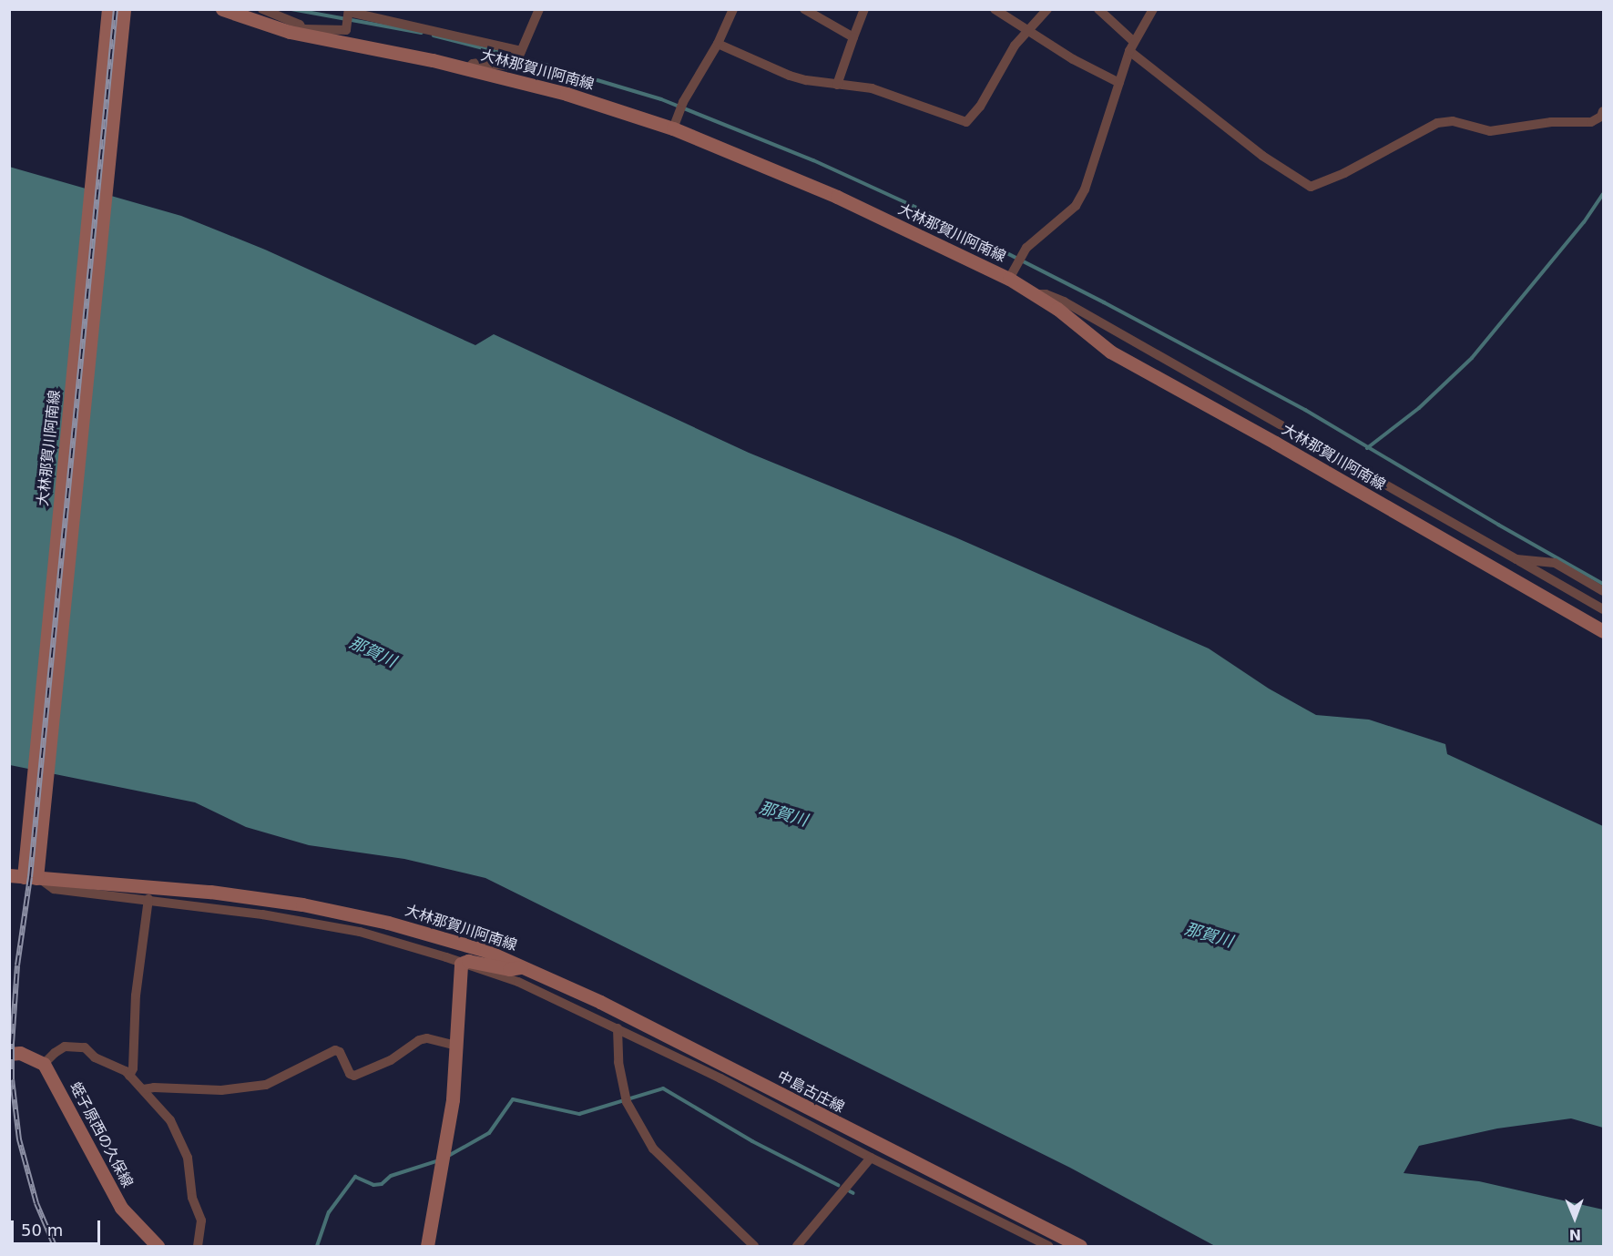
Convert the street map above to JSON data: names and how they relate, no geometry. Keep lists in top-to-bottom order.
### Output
{
  "streets": {
    "main road": ["大林那賀川阿南線", "中島古庄線", "蛭子原西の久保線"]
  },
  "crossings": [
    ["大林那賀川阿南線", "中島古庄線"]
  ],
  "water": ["那賀川"],
  "scale_bar": "50 m",
  "north": "bottom"
}
